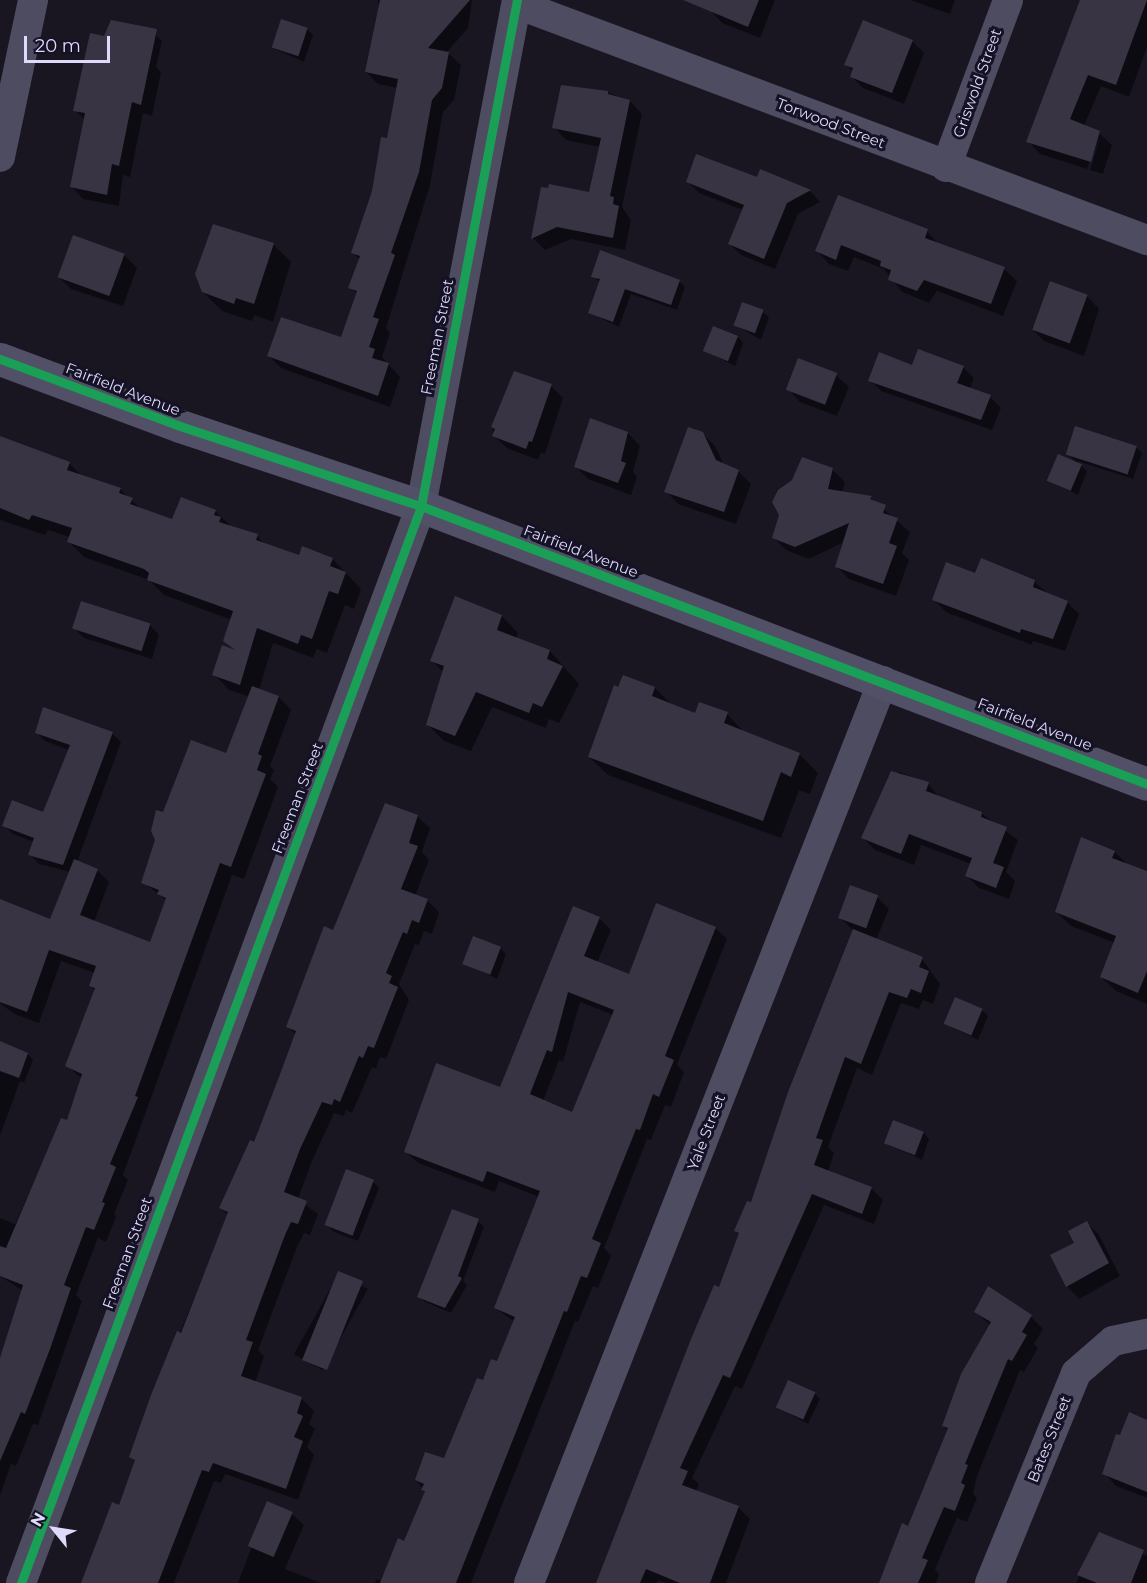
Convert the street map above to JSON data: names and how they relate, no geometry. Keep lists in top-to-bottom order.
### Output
{
  "streets": {
    "main road": ["Fairfield Avenue"],
    "street": [
      "Griswold Street",
      "Torwood Street",
      "Freeman Street",
      "Yale Street",
      "Bates Street"
    ]
  },
  "crossings": [
    ["Griswold Street", "Torwood Street"],
    ["Torwood Street", "Freeman Street"],
    ["Freeman Street", "Fairfield Avenue"],
    ["Fairfield Avenue", "Yale Street"]
  ],
  "scale_bar": "20 m",
  "north": "top left"
}
